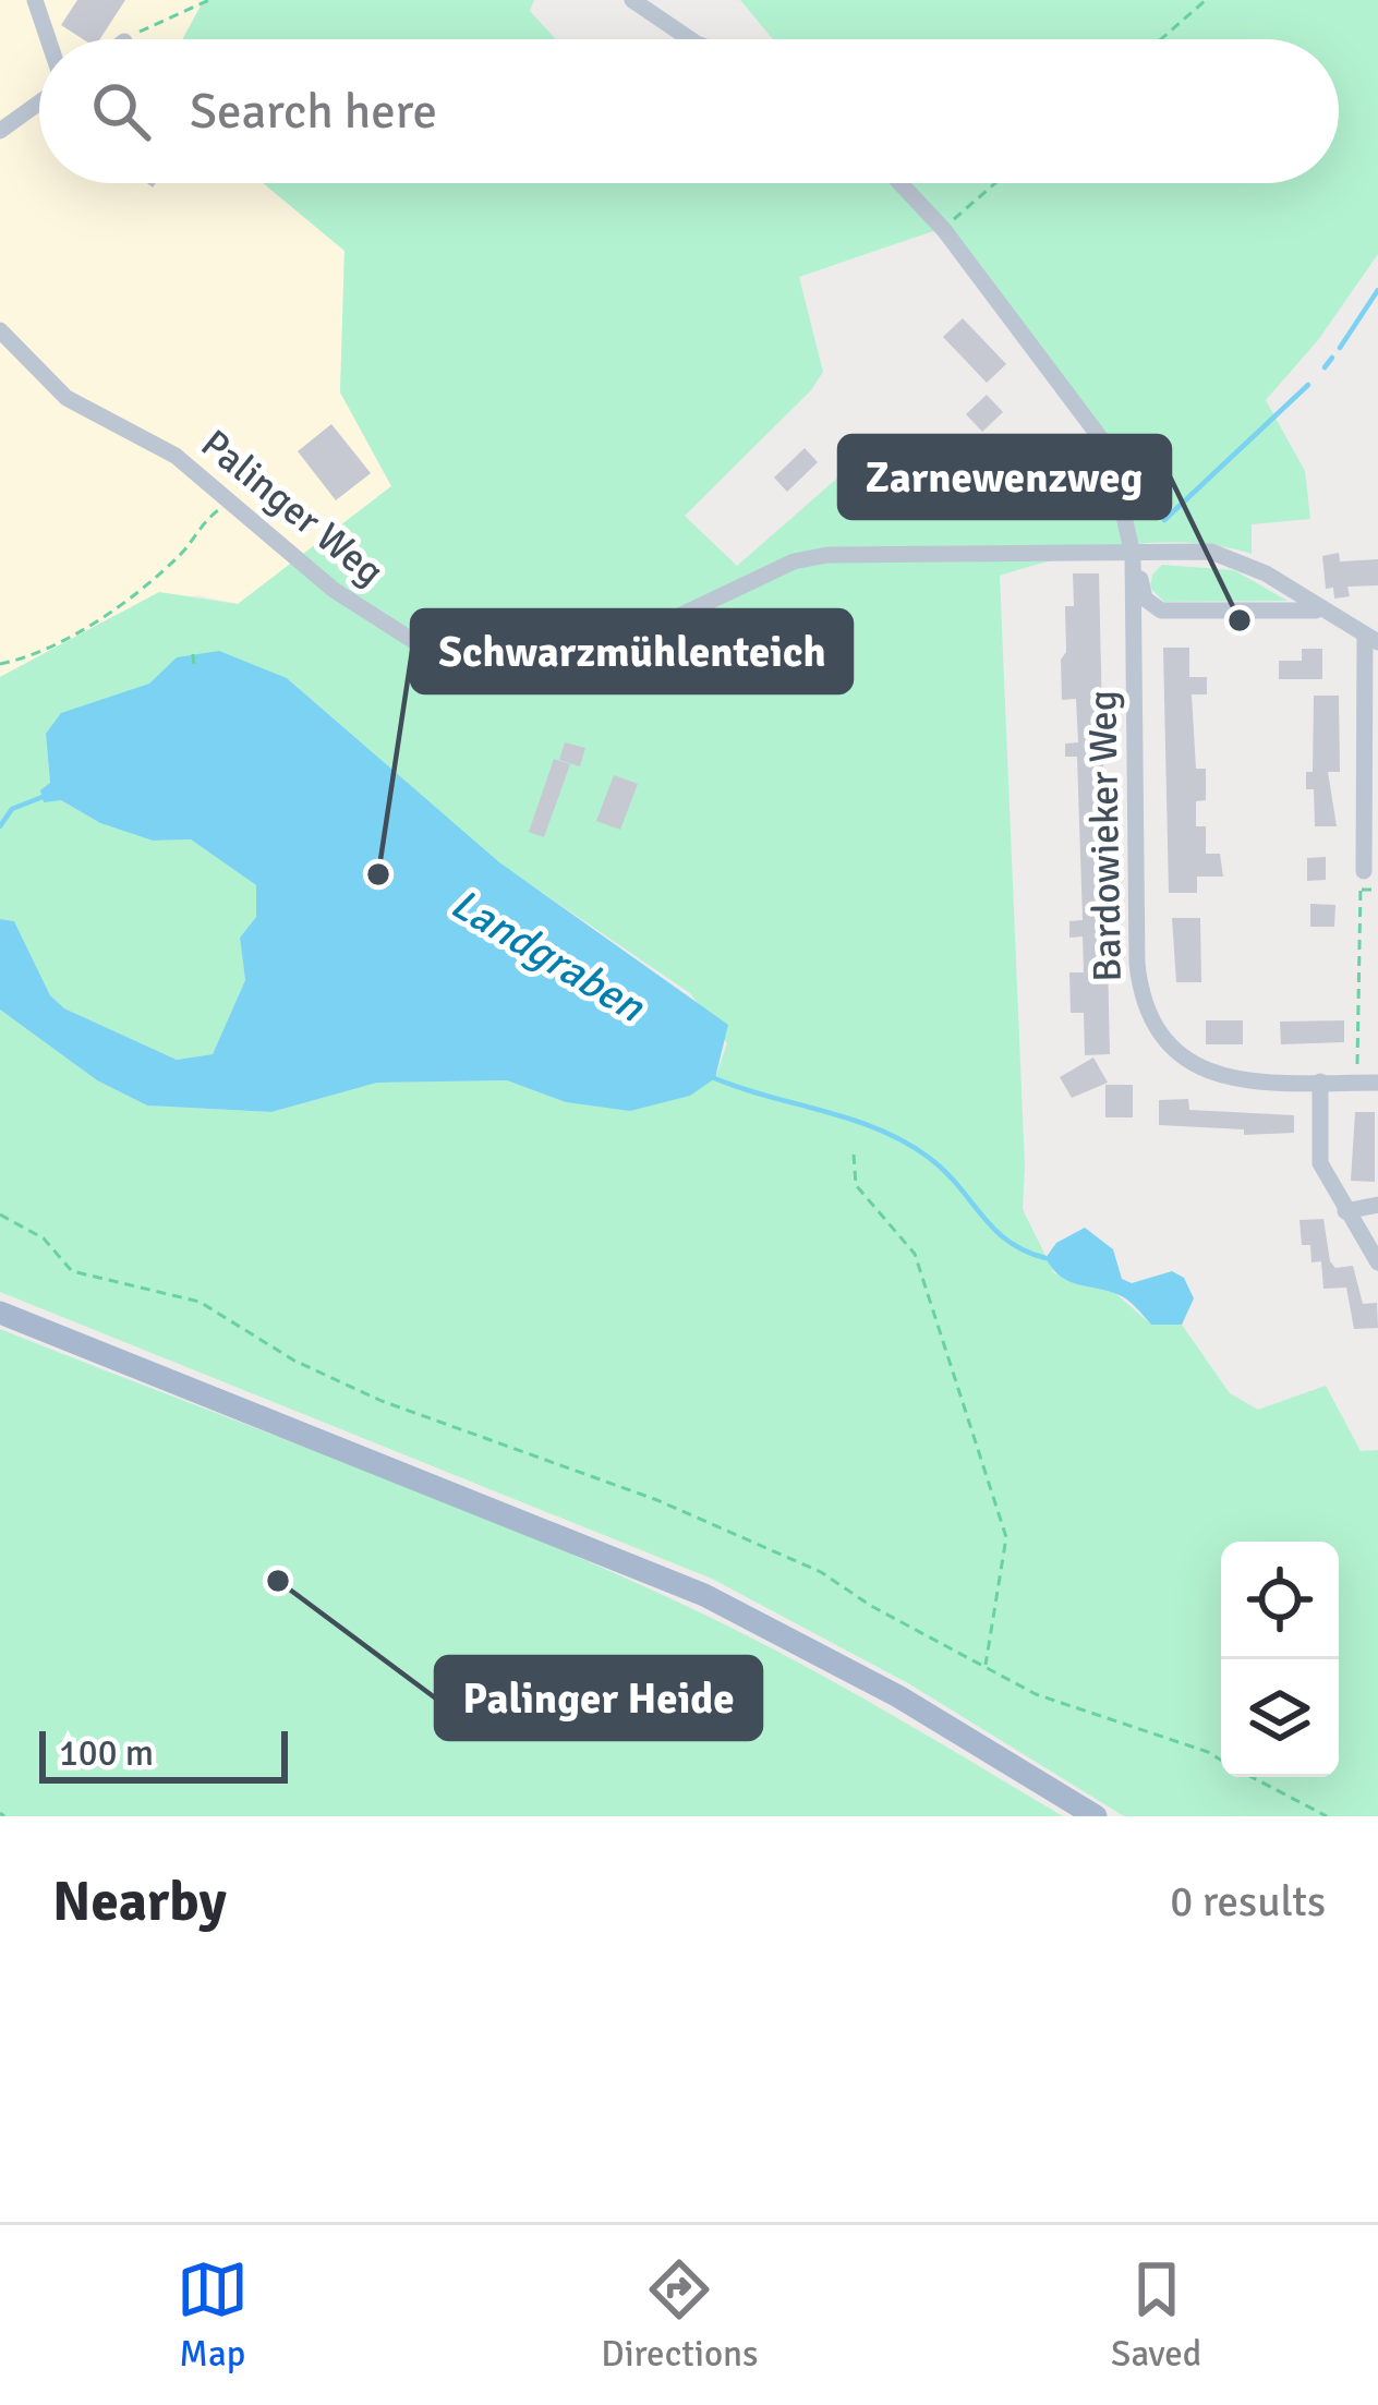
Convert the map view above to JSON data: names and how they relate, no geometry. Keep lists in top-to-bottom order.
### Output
{
  "streets": {
    "street": ["Palinger Weg", "Bardowieker Weg"]
  },
  "crossings": [
    ["Palinger Weg", "Bardowieker Weg"]
  ],
  "water": ["Landgraben"],
  "places": ["Zarnewenzweg", "Schwarzmühlenteich", "Palinger Heide"],
  "scale_bar": "100 m",
  "page": {
    "search": "Search here",
    "scale": "100 m",
    "heading": ["Nearby", "0 results"],
    "nav": ["Map", "Directions", "Saved"]
  }
}
